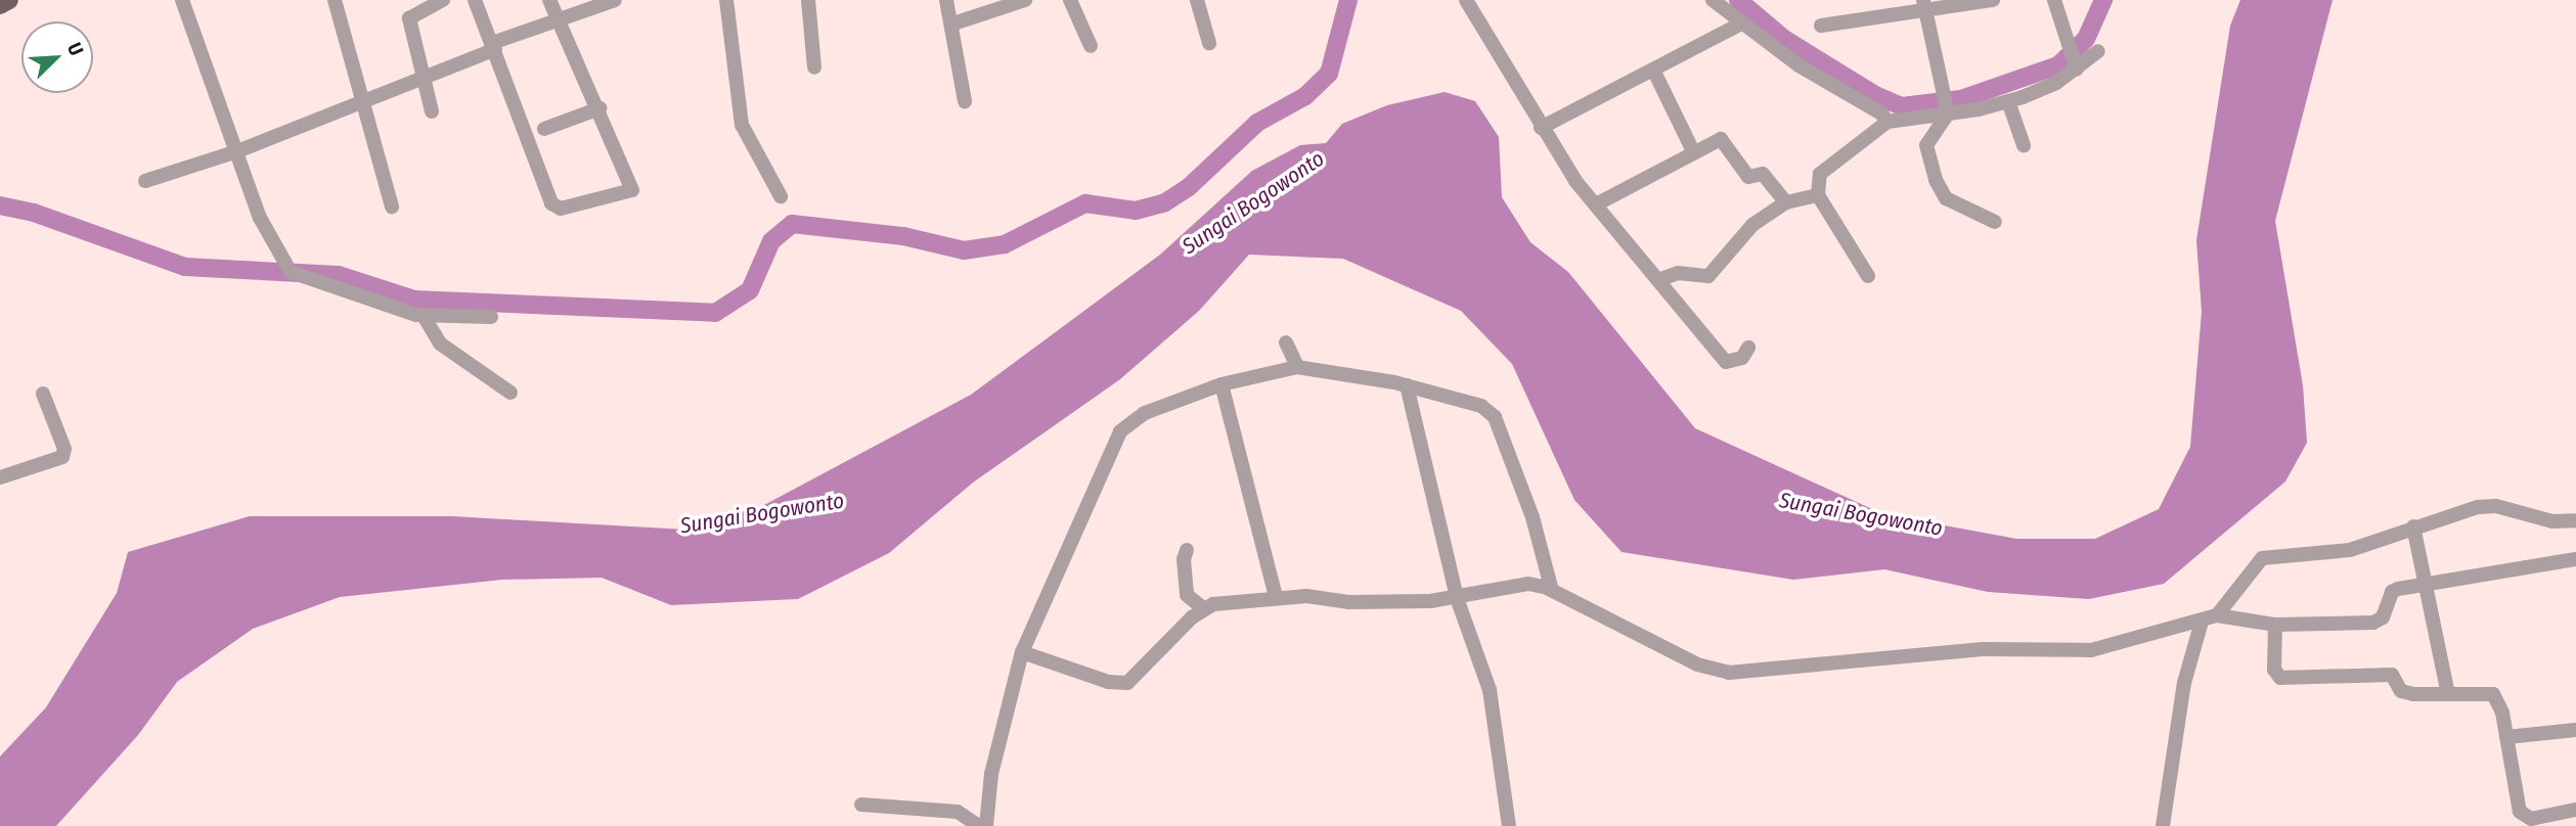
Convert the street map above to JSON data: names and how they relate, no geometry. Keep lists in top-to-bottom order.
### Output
{
  "water": ["Sungai Bogowonto"],
  "north": "top right"
}
